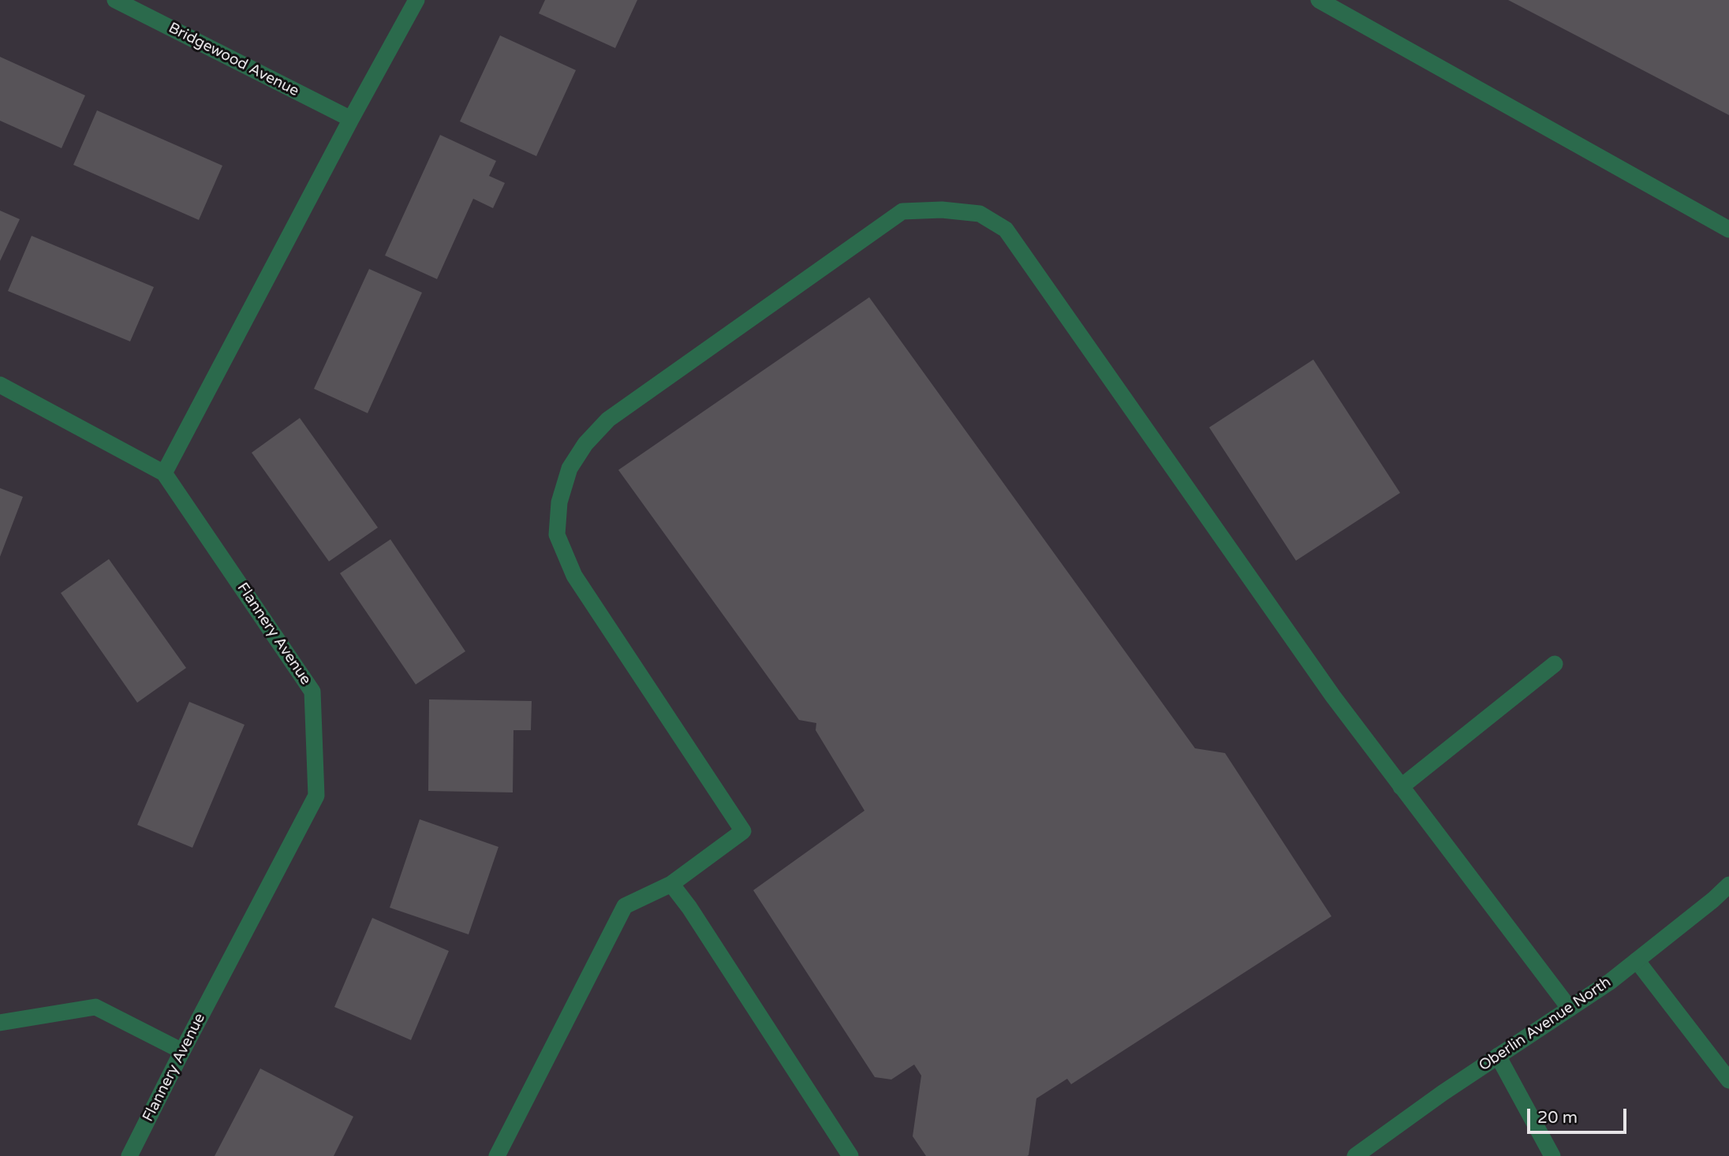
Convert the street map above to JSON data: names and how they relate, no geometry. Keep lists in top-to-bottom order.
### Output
{
  "streets": {
    "street": ["Bridgewood Avenue", "Flannery Avenue", "Oberlin Avenue North"]
  },
  "scale_bar": "20 m"
}
